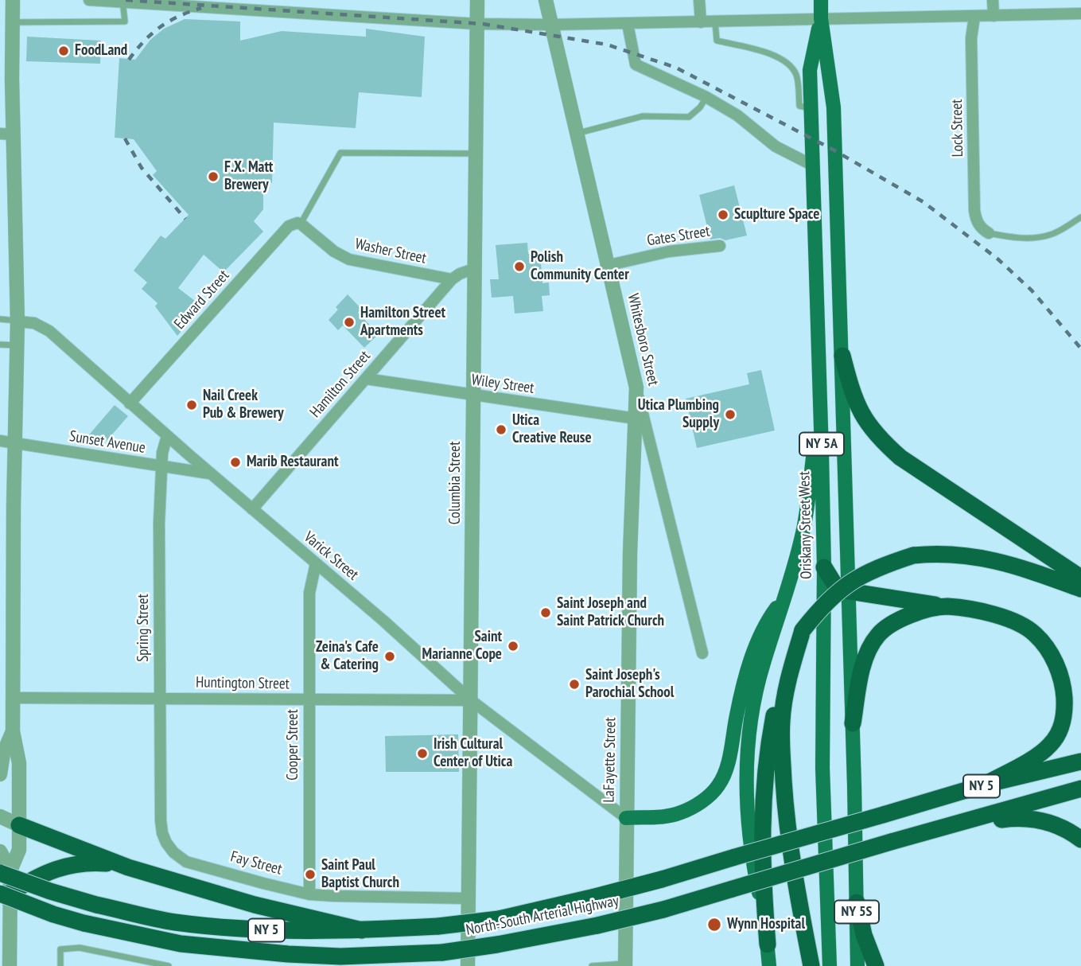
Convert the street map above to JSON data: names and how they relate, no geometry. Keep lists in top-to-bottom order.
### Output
{
  "streets": {
    "highway": ["NY 5", "North-South Arterial Highway"],
    "main road": ["NY 5A", "Oriskany Street West", "NY 5S"],
    "street": [
      "Lock Street",
      "Gates Street",
      "Washer Street",
      "Edward Street",
      "Whitesboro Street",
      "Hamilton Street",
      "Wiley Street",
      "Sunset Avenue",
      "Columbia Street",
      "Varick Street",
      "Spring Street",
      "Huntington Street",
      "Cooper Street",
      "LaFayette Street",
      "Fay Street"
    ]
  },
  "crossings": [
    ["Gates Street", "Whitesboro Street"],
    ["Washer Street", "Edward Street"],
    ["Washer Street", "Hamilton Street"],
    ["Edward Street", "Varick Street"],
    ["Whitesboro Street", "LaFayette Street"],
    ["Hamilton Street", "Wiley Street"],
    ["Hamilton Street", "Varick Street"],
    ["Wiley Street", "Columbia Street"],
    ["Wiley Street", "LaFayette Street"],
    ["Sunset Avenue", "Varick Street"],
    ["Sunset Avenue", "Spring Street"],
    ["Columbia Street", "Varick Street"],
    ["Columbia Street", "Huntington Street"],
    ["Columbia Street", "Fay Street"],
    ["Varick Street", "Spring Street"],
    ["Varick Street", "Huntington Street"],
    ["Varick Street", "Cooper Street"],
    ["Varick Street", "LaFayette Street"],
    ["Spring Street", "Huntington Street"],
    ["Spring Street", "Fay Street"],
    ["Huntington Street", "Cooper Street"],
    ["Cooper Street", "Fay Street"]
  ],
  "places": [
    "FoodLand",
    "F.X. Matt Brewery",
    "Scuplture Space",
    "Polish Community Center",
    "Hamilton Street Apartments",
    "Nail Creek Pub & Brewery",
    "Utica Plumbing Supply",
    "Utica Creative Reuse",
    "Marib Restaurant",
    "Saint Joseph and Saint Patrick Church",
    "Saint Marianne Cope",
    "Zeina's Cafe & Catering",
    "Saint Joseph's Parochial School",
    "Irish Cultural Center of Utica",
    "Saint Paul Baptist Church",
    "Wynn Hospital"
  ]
}
